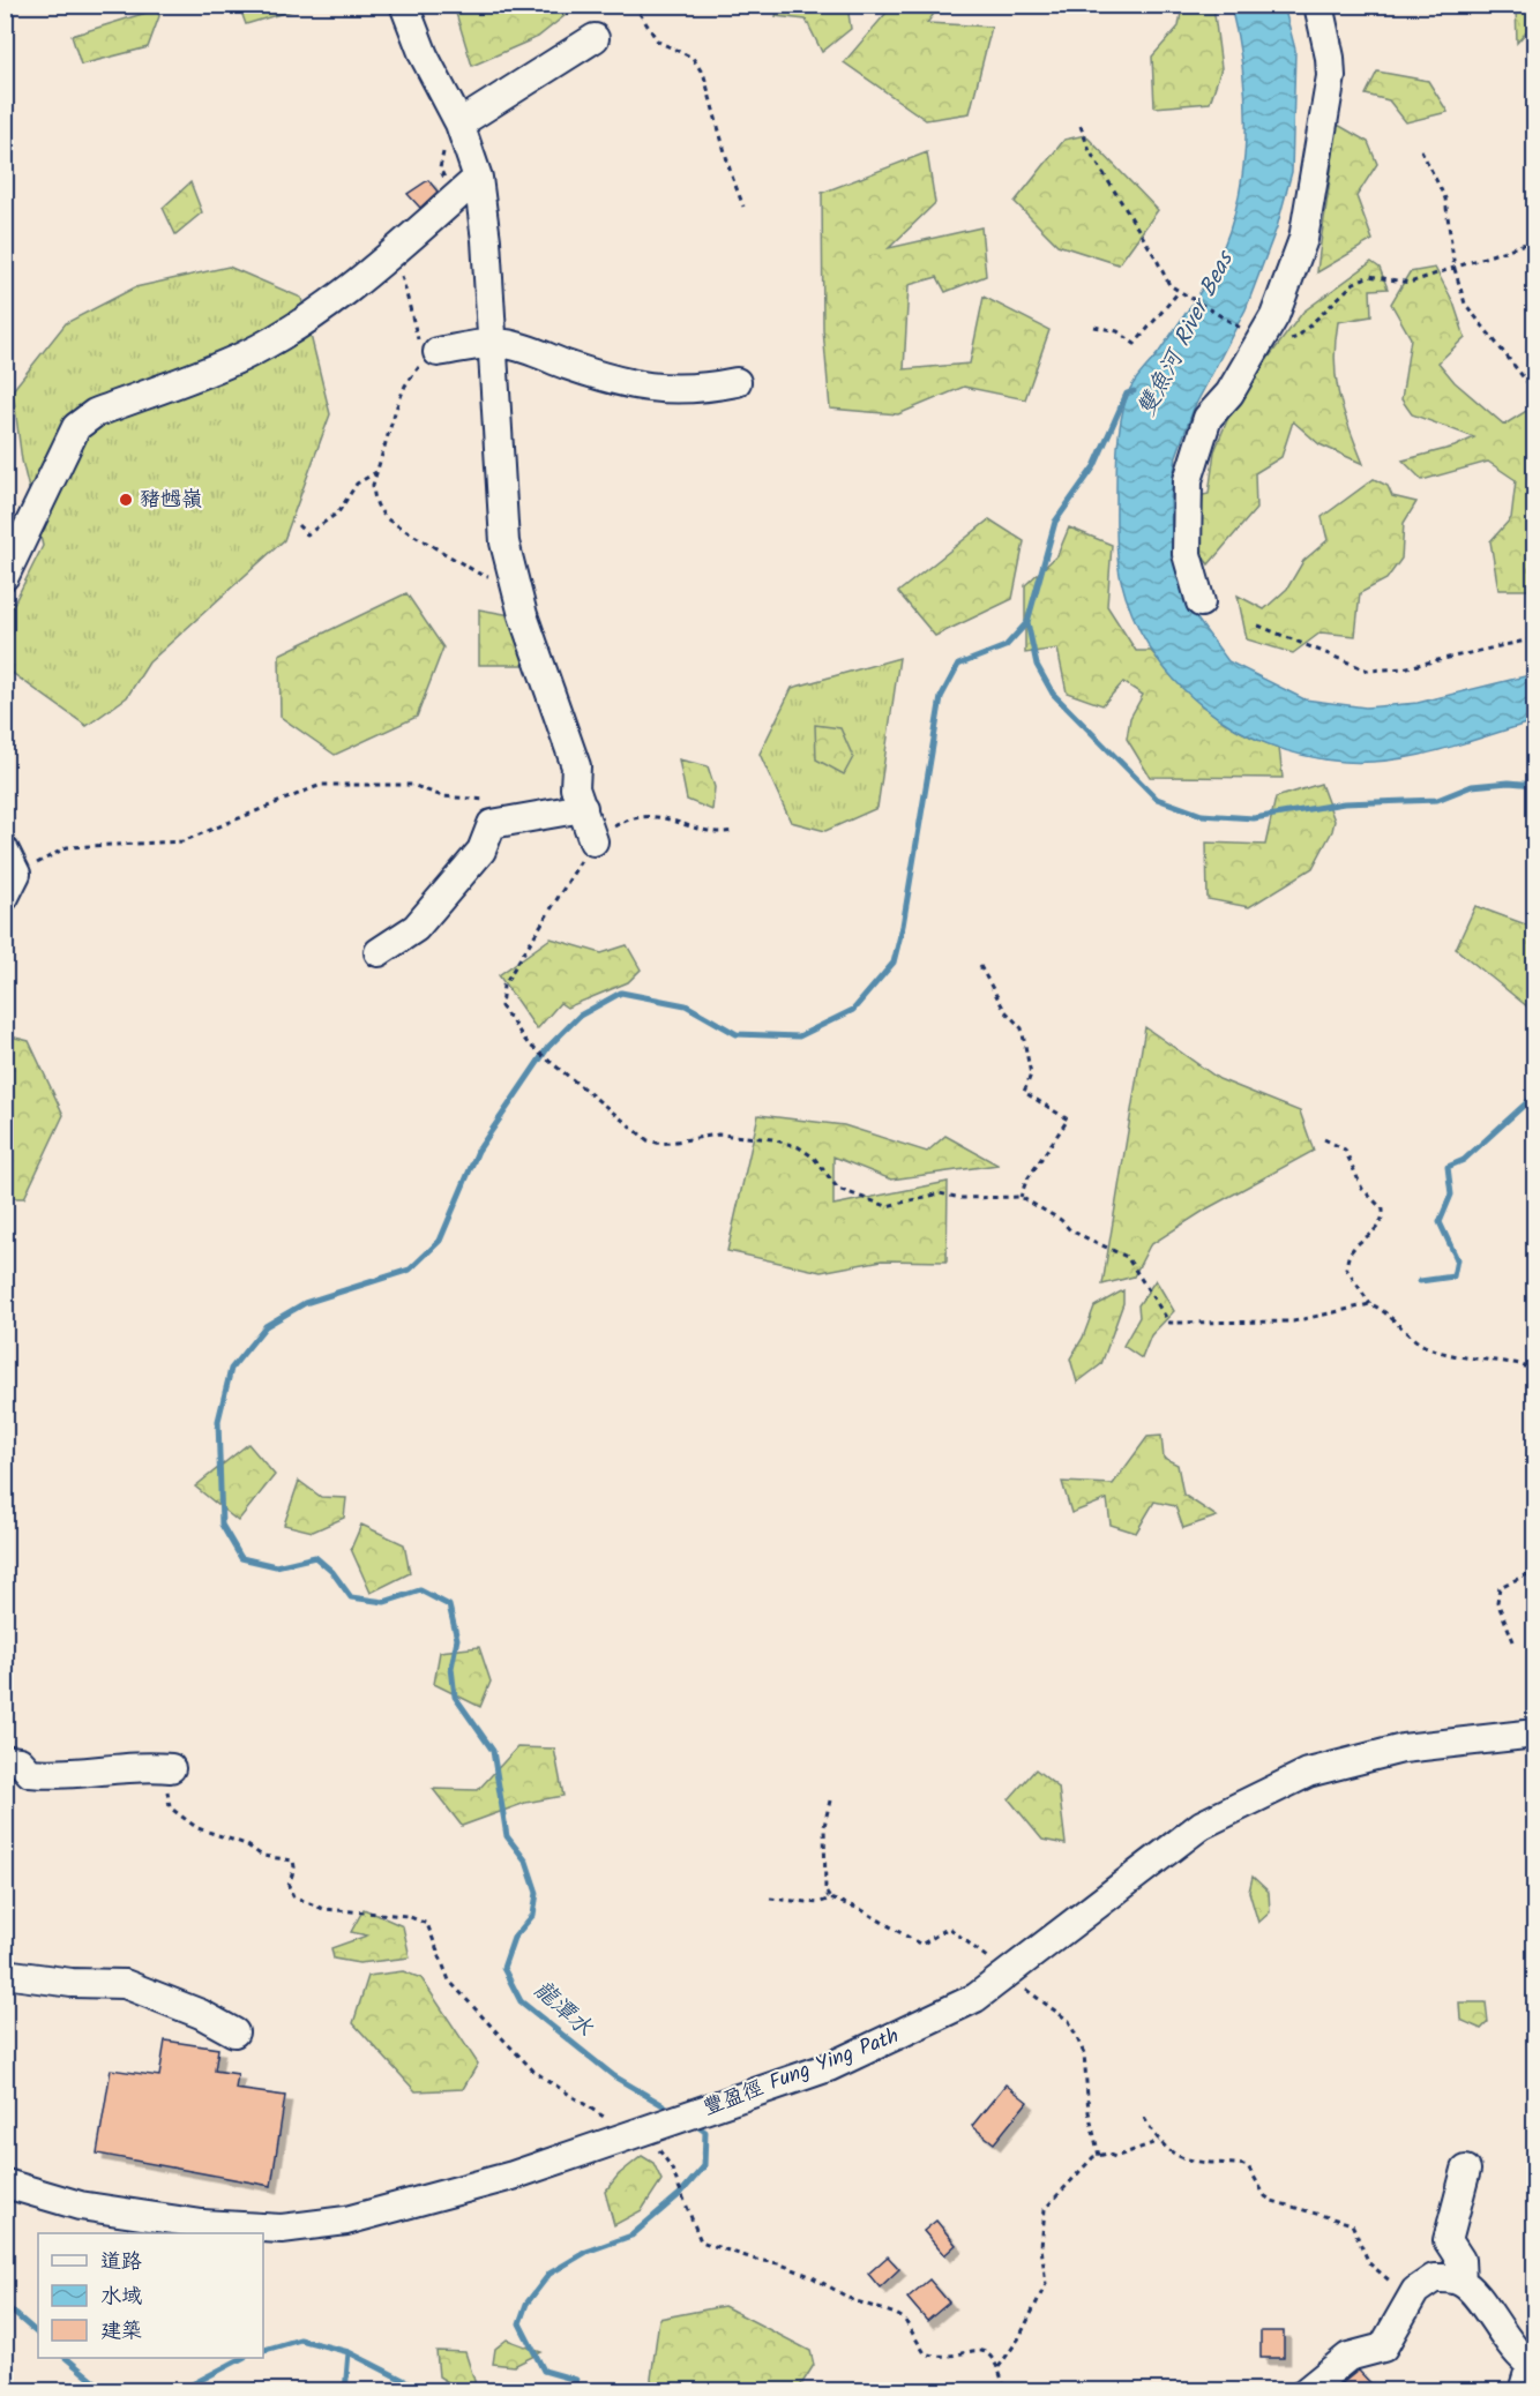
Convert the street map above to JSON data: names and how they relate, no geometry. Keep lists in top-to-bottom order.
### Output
{
  "streets": {
    "street": ["豐盈徑 Fung Ying Path"]
  },
  "water": ["雙魚河 River Beas", "龍潭水"],
  "places": ["豬乸嶺"],
  "legend": ["道路", "水域", "建築"]
}
